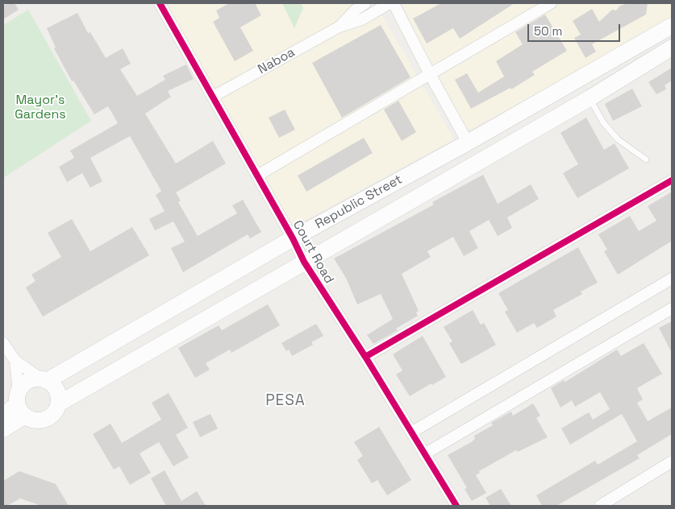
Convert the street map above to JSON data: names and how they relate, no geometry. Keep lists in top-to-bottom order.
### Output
{
  "streets": {
    "main road": ["Republic Street"],
    "street": ["Naboa", "Court Road"]
  },
  "crossings": [
    ["Naboa", "Court Road"],
    ["Republic Street", "Court Road"]
  ],
  "districts": ["PESA"],
  "parks": ["Mayor's Gardens"],
  "scale_bar": "50 m"
}
